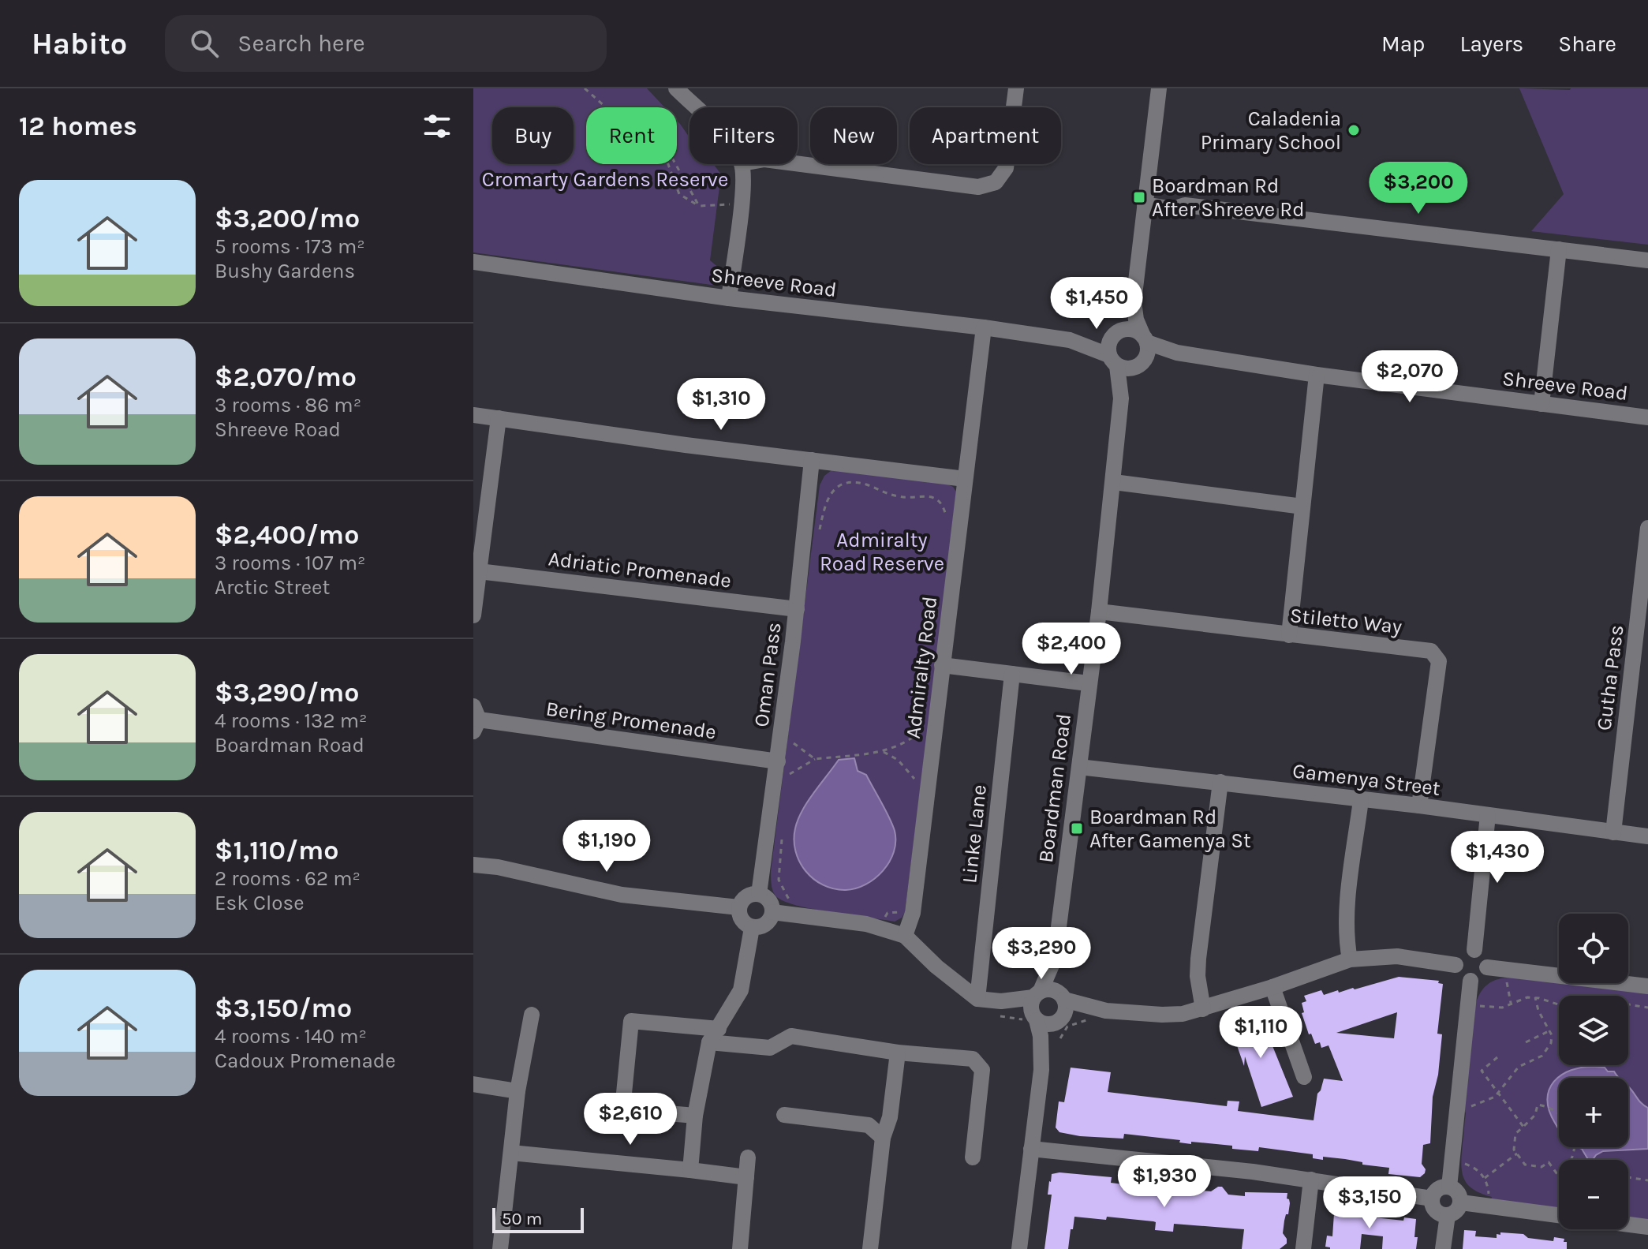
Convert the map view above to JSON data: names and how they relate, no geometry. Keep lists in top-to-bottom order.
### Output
{
  "streets": {
    "street": [
      "Shreeve Road",
      "Adriatic Promenade",
      "Stiletto Way",
      "Admiralty Road",
      "Oman Pass",
      "Gutha Pass",
      "Bering Promenade",
      "Gamenya Street",
      "Boardman Road",
      "Linke Lane"
    ]
  },
  "crossings": [
    ["Shreeve Road", "Admiralty Road"],
    ["Shreeve Road", "Boardman Road"],
    ["Adriatic Promenade", "Oman Pass"],
    ["Stiletto Way", "Gamenya Street"],
    ["Stiletto Way", "Boardman Road"],
    ["Oman Pass", "Bering Promenade"],
    ["Gutha Pass", "Gamenya Street"],
    ["Gamenya Street", "Boardman Road"]
  ],
  "parks": ["Cromarty Gardens Reserve", "Admiralty Road Reserve"],
  "places": {
    "other": ["Caladenia Primary School"],
    "transit": ["Boardman Rd After Shreeve Rd", "Boardman Rd After Gamenya St"]
  },
  "scale_bar": "50 m",
  "page": {
    "header": "Habito",
    "search": "Search here",
    "nav": ["Map", "Layers", "Share"],
    "heading": "12 homes",
    "chip": [
      "Buy",
      "Rent",
      "Filters",
      "New",
      "Apartment"
    ],
    "price": [
      "$3,200",
      "$1,450",
      "$2,070",
      "$1,310",
      "$2,400",
      "$1,190",
      "$1,430",
      "$3,290",
      "$1,110",
      "$2,610",
      "$1,930",
      "$3,150"
    ],
    "list": [
      {
        "name": "$3,200/mo",
        "note": "5 rooms · 173 m² · Bushy Gardens"
      },
      {
        "name": "$2,070/mo",
        "note": "3 rooms · 86 m² · Shreeve Road"
      },
      {
        "name": "$2,400/mo",
        "note": "3 rooms · 107 m² · Arctic Street"
      },
      {
        "name": "$3,290/mo",
        "note": "4 rooms · 132 m² · Boardman Road"
      },
      {
        "name": "$1,110/mo",
        "note": "2 rooms · 62 m² · Esk Close"
      },
      {
        "name": "$3,150/mo",
        "note": "4 rooms · 140 m² · Cadoux Promenade"
      }
    ],
    "map_buttons": ["+", "−"],
    "scale": "50 m"
  }
}
